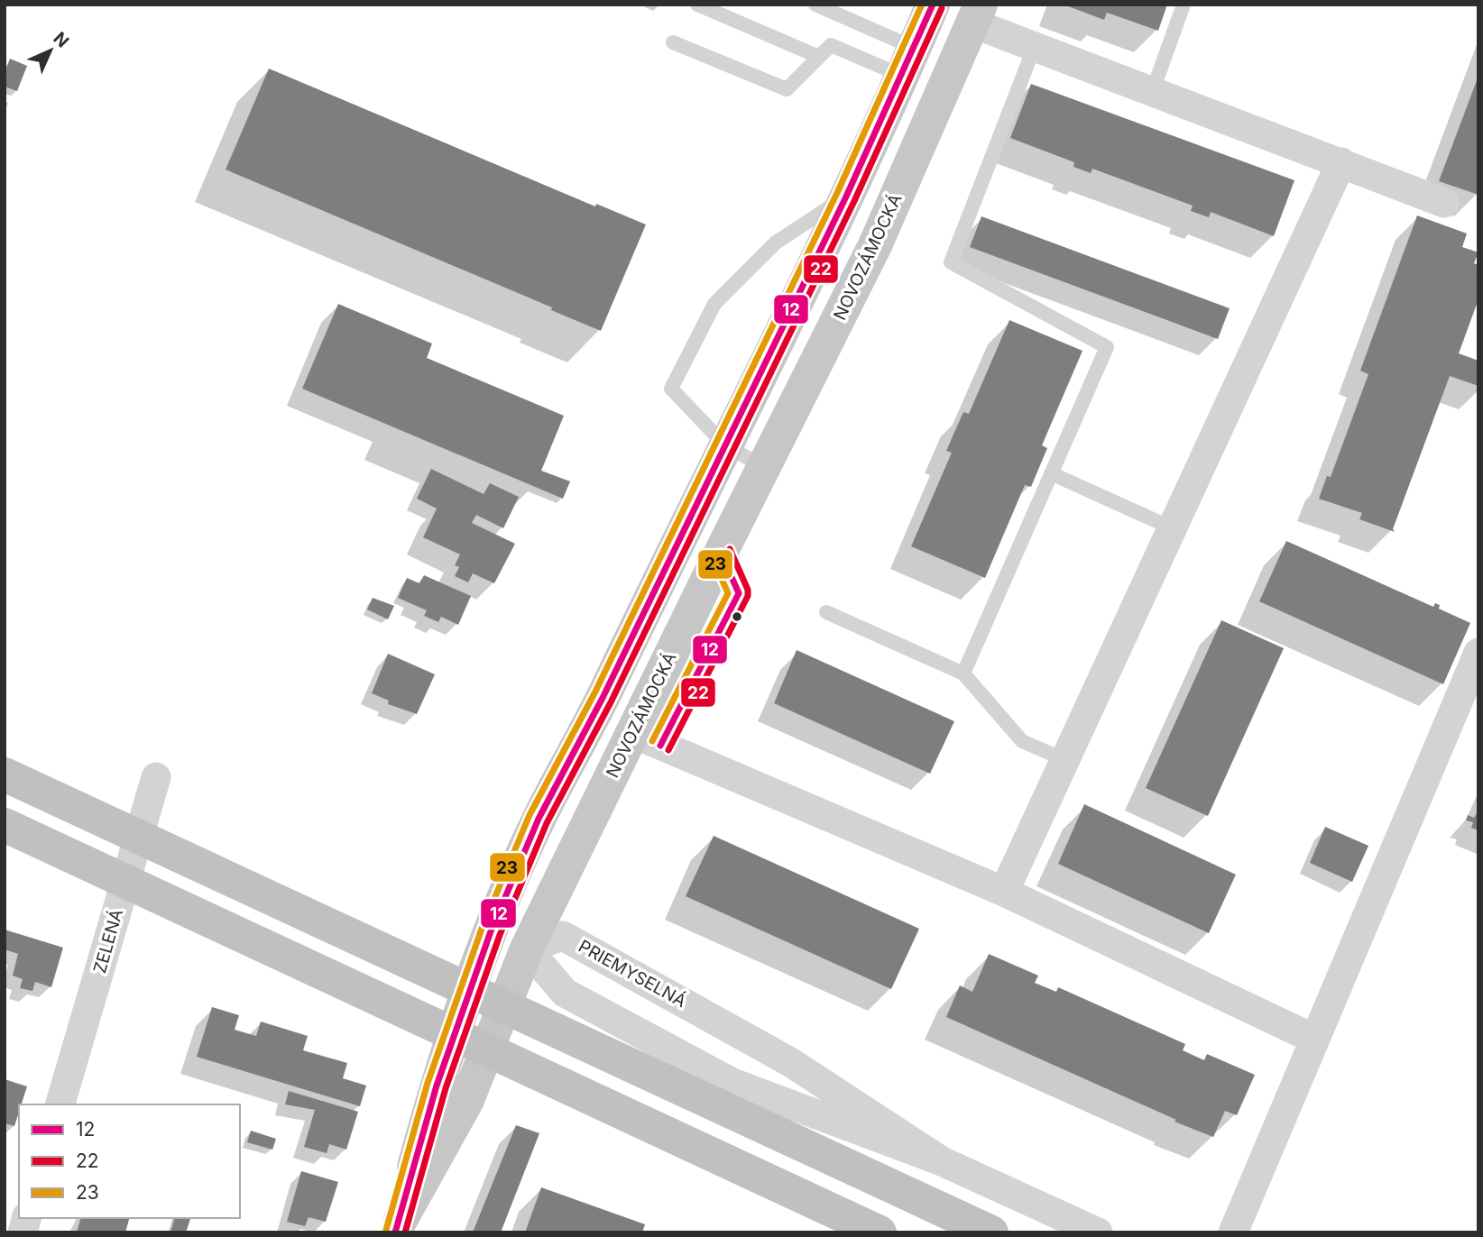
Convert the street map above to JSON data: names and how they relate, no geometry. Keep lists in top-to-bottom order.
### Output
{
  "streets": {
    "main road": ["NOVOZÁMOCKÁ"],
    "street": ["ZELENÁ", "PRIEMYSELNÁ"]
  },
  "crossings": [
    ["NOVOZÁMOCKÁ", "PRIEMYSELNÁ"]
  ],
  "lines": ["transit line 12", "transit line 23", "transit line 22"],
  "legend": ["12", "22", "23"],
  "north": "top right"
}
